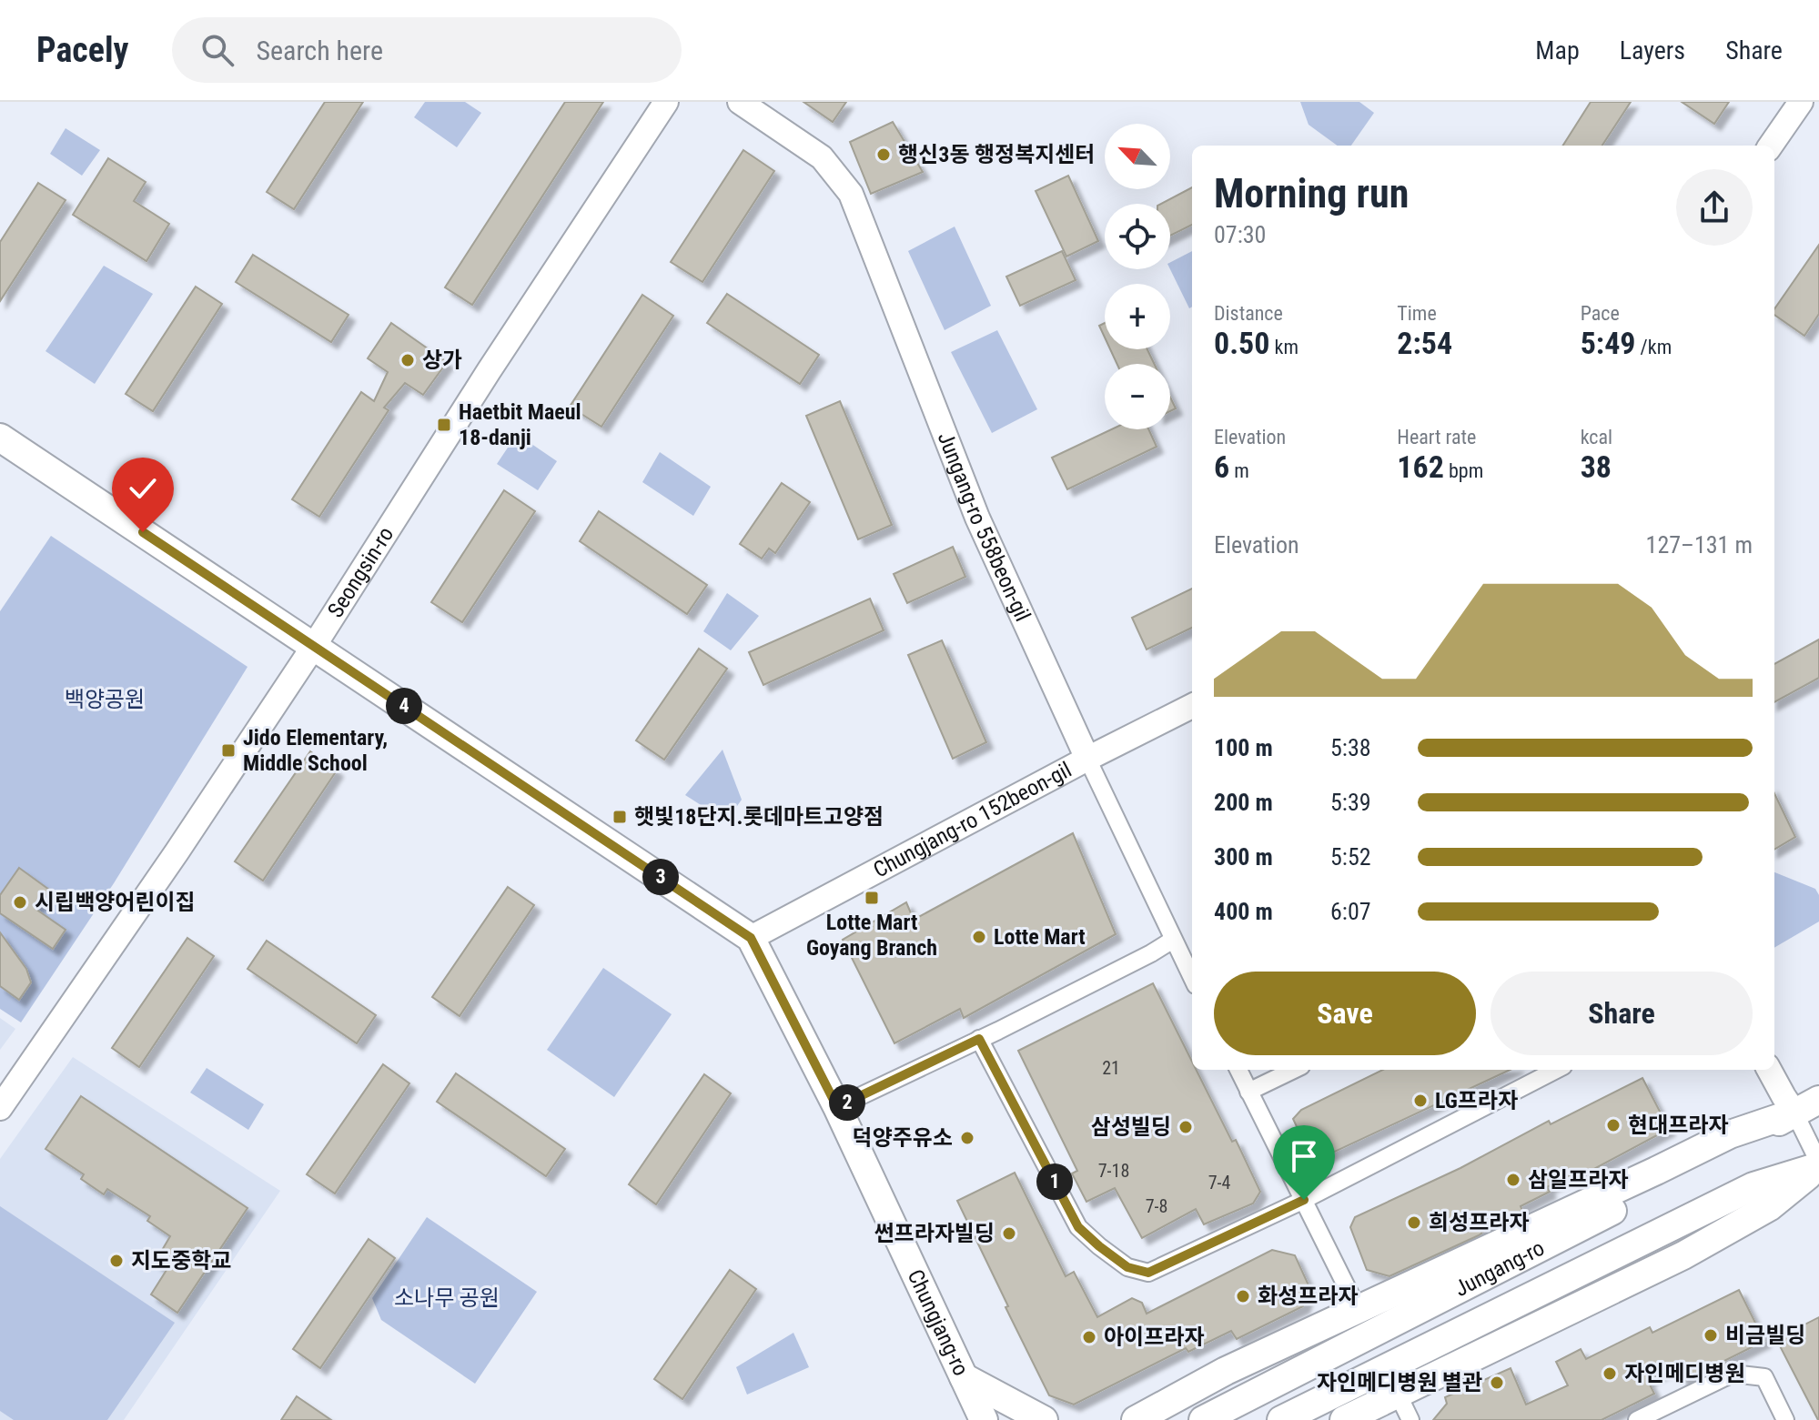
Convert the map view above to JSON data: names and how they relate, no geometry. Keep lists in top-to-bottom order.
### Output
{
  "streets": {
    "main road": ["Jungang-ro", "Chungjang-ro"],
    "street": ["Jungang-ro 558beon-gil", "Seongsin-ro", "Chungjang-ro 152beon-gil"]
  },
  "crossings": [
    ["Jungang-ro 558beon-gil", "Chungjang-ro 152beon-gil"],
    ["Seongsin-ro", "Chungjang-ro"],
    ["Chungjang-ro 152beon-gil", "Chungjang-ro"]
  ],
  "parks": ["백양공원", "소나무 공원"],
  "places": {
    "other": [
      "행신3동 행정복지센터",
      "상가",
      "시립백양어린이집",
      "Lotte Mart",
      "LG프라자",
      "현대프라자",
      "삼성빌딩",
      "덕양주유소",
      "삼일프라자",
      "희성프라자",
      "썬프라자빌딩",
      "지도중학교",
      "화성프라자",
      "비금빌딩",
      "아이프라자",
      "자인메디병원",
      "자인메디병원 별관"
    ],
    "transit": [
      "Haetbit Maeul 18-danji",
      "Jido Elementary, Middle School",
      "햇빛18단지.롯데마트고양점",
      "Lotte Mart Goyang Branch"
    ]
  },
  "house_numbers": [
    "21",
    "7-18",
    "7-4",
    "7-8"
  ],
  "north": "top left",
  "page": {
    "header": "Pacely",
    "search": "Search here",
    "nav": ["Map", "Layers", "Share"],
    "map_buttons": ["+", "−"],
    "heading": ["Morning run", "07:30"],
    "stats": [
      ["Distance", "0.50 km"],
      ["Time", "2:54"],
      ["Pace", "5:49 /km"],
      ["Elevation", "6 m"],
      ["Heart rate", "162 bpm"],
      ["kcal", "38"]
    ],
    "chart": ["Elevation", "127–131 m"],
    "pins": [
      "4",
      "3",
      "2",
      "1"
    ],
    "list": [
      {
        "name": "100 m",
        "note": "5:38"
      },
      {
        "name": "200 m",
        "note": "5:39"
      },
      {
        "name": "300 m",
        "note": "5:52"
      },
      {
        "name": "400 m",
        "note": "6:07"
      }
    ],
    "buttons": ["Save", "Share"]
  }
}
